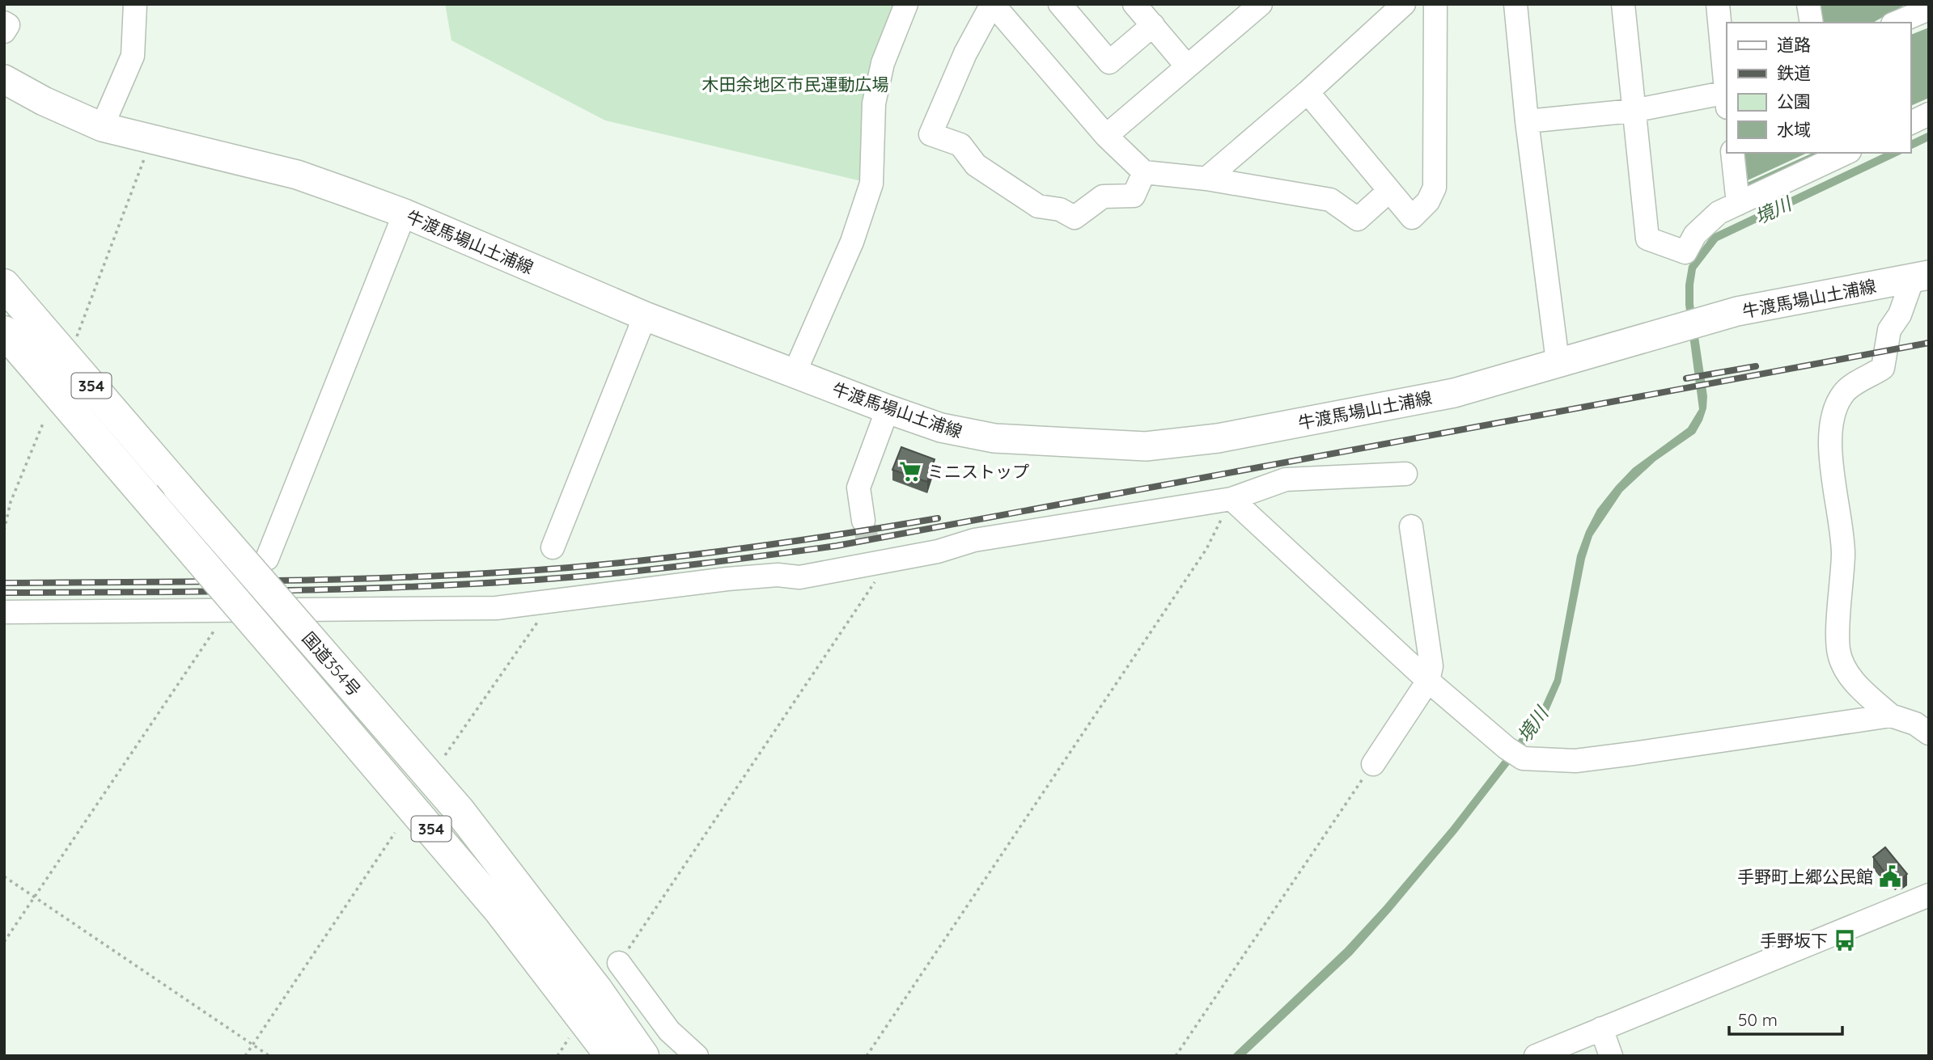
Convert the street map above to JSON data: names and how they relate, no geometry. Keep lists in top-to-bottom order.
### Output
{
  "streets": {
    "highway": ["354", "国道354号"],
    "main road": ["牛渡馬場山土浦線"]
  },
  "water": ["境川"],
  "parks": ["木田余地区市民運動広場"],
  "places": {
    "supermarket": ["ミニストップ"],
    "public building": ["手野町上郷公民館"],
    "bus stop": ["手野坂下"]
  },
  "legend": [
    "道路",
    "鉄道",
    "公園",
    "水域"
  ],
  "scale_bar": "50 m"
}
